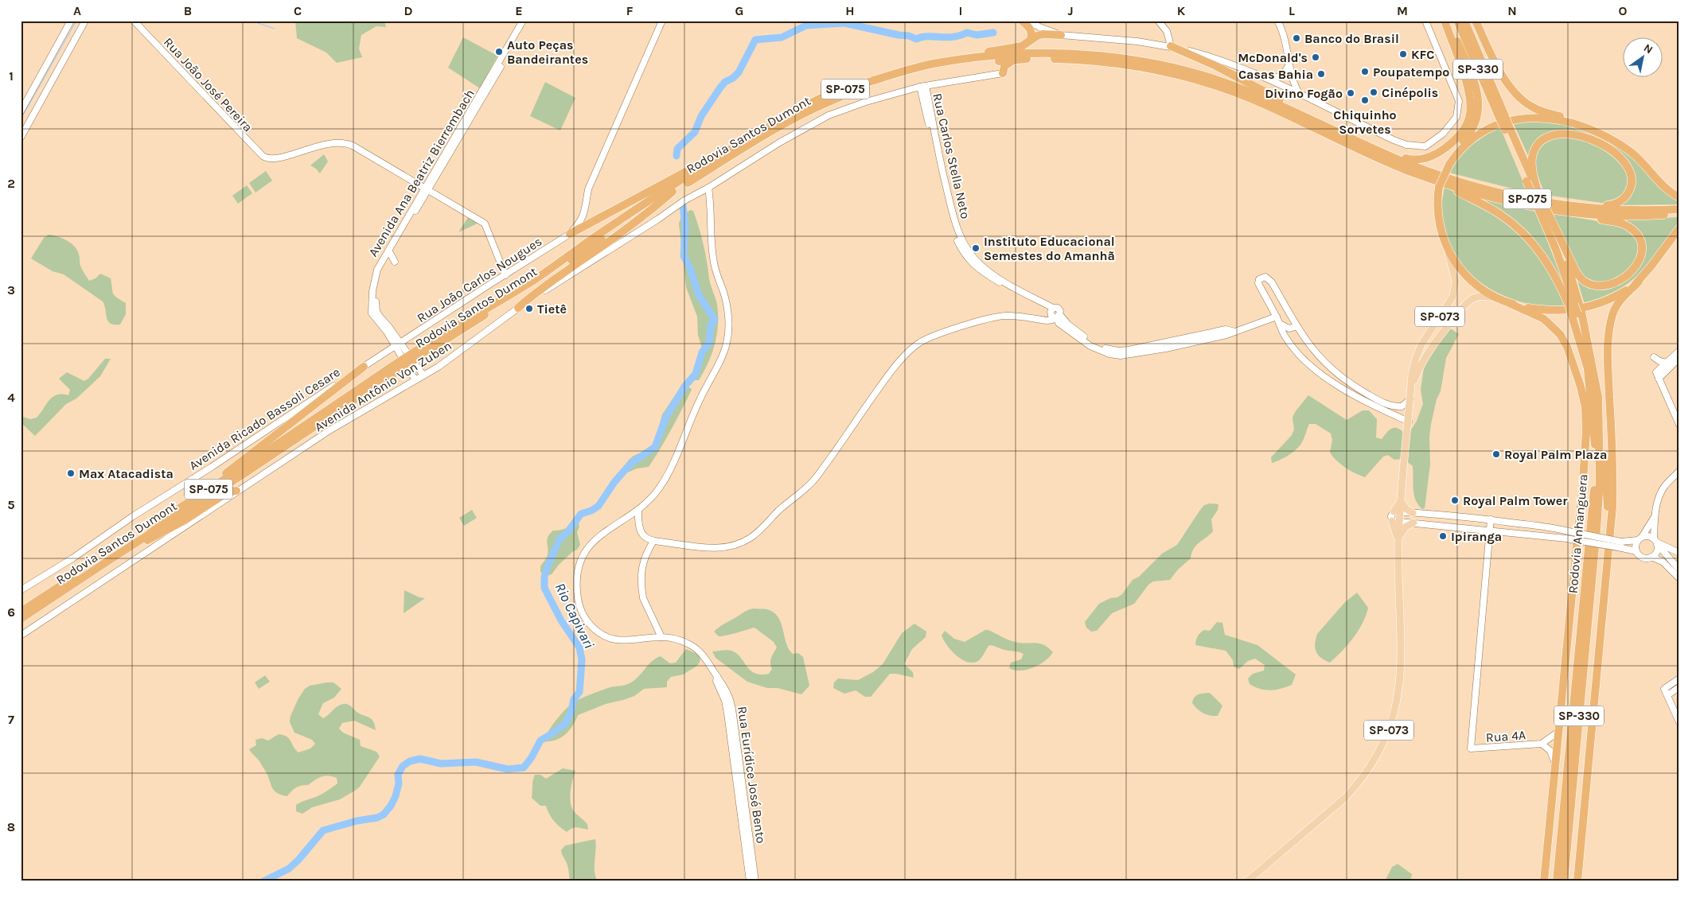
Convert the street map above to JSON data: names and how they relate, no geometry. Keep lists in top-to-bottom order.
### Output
{
  "streets": {
    "highway": [
      "SP-330",
      "SP-075",
      "Rodovia Santos Dumont",
      "Rodovia Anhanguera"
    ],
    "main road": ["SP-073"],
    "street": [
      "Rua João José Pereira",
      "Rua Carlos Stella Neto",
      "Avenida Ana Beatriz Bierrembach",
      "Rua João Carlos Nougues",
      "Avenida Antônio Von Zuben",
      "Avenida Ricado Bassoli Cesare",
      "Rua 4A",
      "Rua Eurídice José Bento"
    ]
  },
  "crossings": [
    ["Rua João José Pereira", "Avenida Ana Beatriz Bierrembach"],
    ["Rua Carlos Stella Neto", "Avenida Antônio Von Zuben"],
    ["Avenida Ana Beatriz Bierrembach", "Rua João Carlos Nougues"],
    ["Avenida Ana Beatriz Bierrembach", "Avenida Antônio Von Zuben"],
    ["Avenida Ana Beatriz Bierrembach", "Avenida Ricado Bassoli Cesare"],
    ["Rua João Carlos Nougues", "Avenida Ricado Bassoli Cesare"],
    ["Avenida Antônio Von Zuben", "Rua Eurídice José Bento"]
  ],
  "water": ["Rio Capivari"],
  "places": [
    "Banco do Brasil",
    "Auto Peças Bandeirantes",
    "KFC",
    "McDonald's",
    "Poupatempo",
    "Casas Bahia",
    "Cinépolis",
    "Divino Fogão",
    "Chiquinho Sorvetes",
    "Instituto Educacional Semestes do Amanhã",
    "Tietê",
    "Royal Palm Plaza",
    "Max Atacadista",
    "Royal Palm Tower",
    "Ipiranga"
  ],
  "north": "top right",
  "grid": {
    "columns": [
      "A",
      "B",
      "C",
      "D",
      "E",
      "F",
      "G",
      "H",
      "I",
      "J",
      "K",
      "L",
      "M",
      "N",
      "O"
    ],
    "rows": [
      "1",
      "2",
      "3",
      "4",
      "5",
      "6",
      "7",
      "8"
    ]
  }
}
